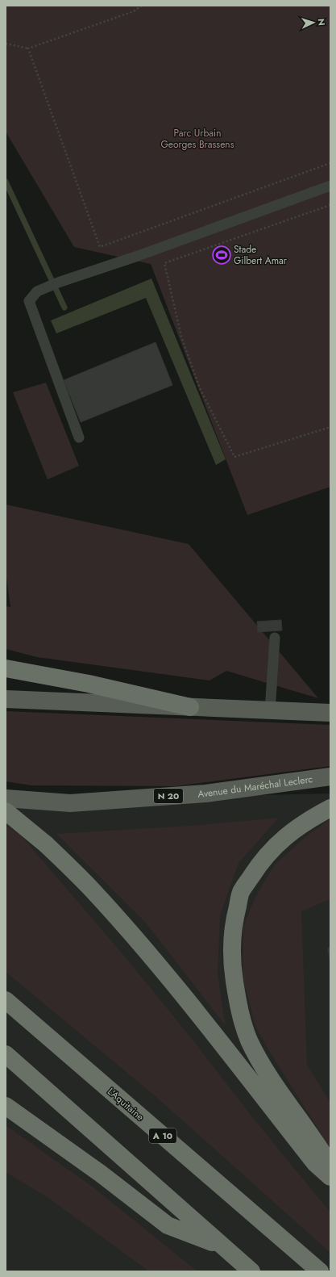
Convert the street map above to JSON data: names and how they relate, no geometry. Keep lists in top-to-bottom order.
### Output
{
  "streets": {
    "highway": ["L'Aquitaine", "A 10"],
    "main road": ["Avenue du Maréchal Leclerc", "N 20"]
  },
  "parks": ["Parc Urbain Georges Brassens"],
  "places": {
    "sports": ["Stade Gilbert Amar"]
  },
  "north": "right"
}
